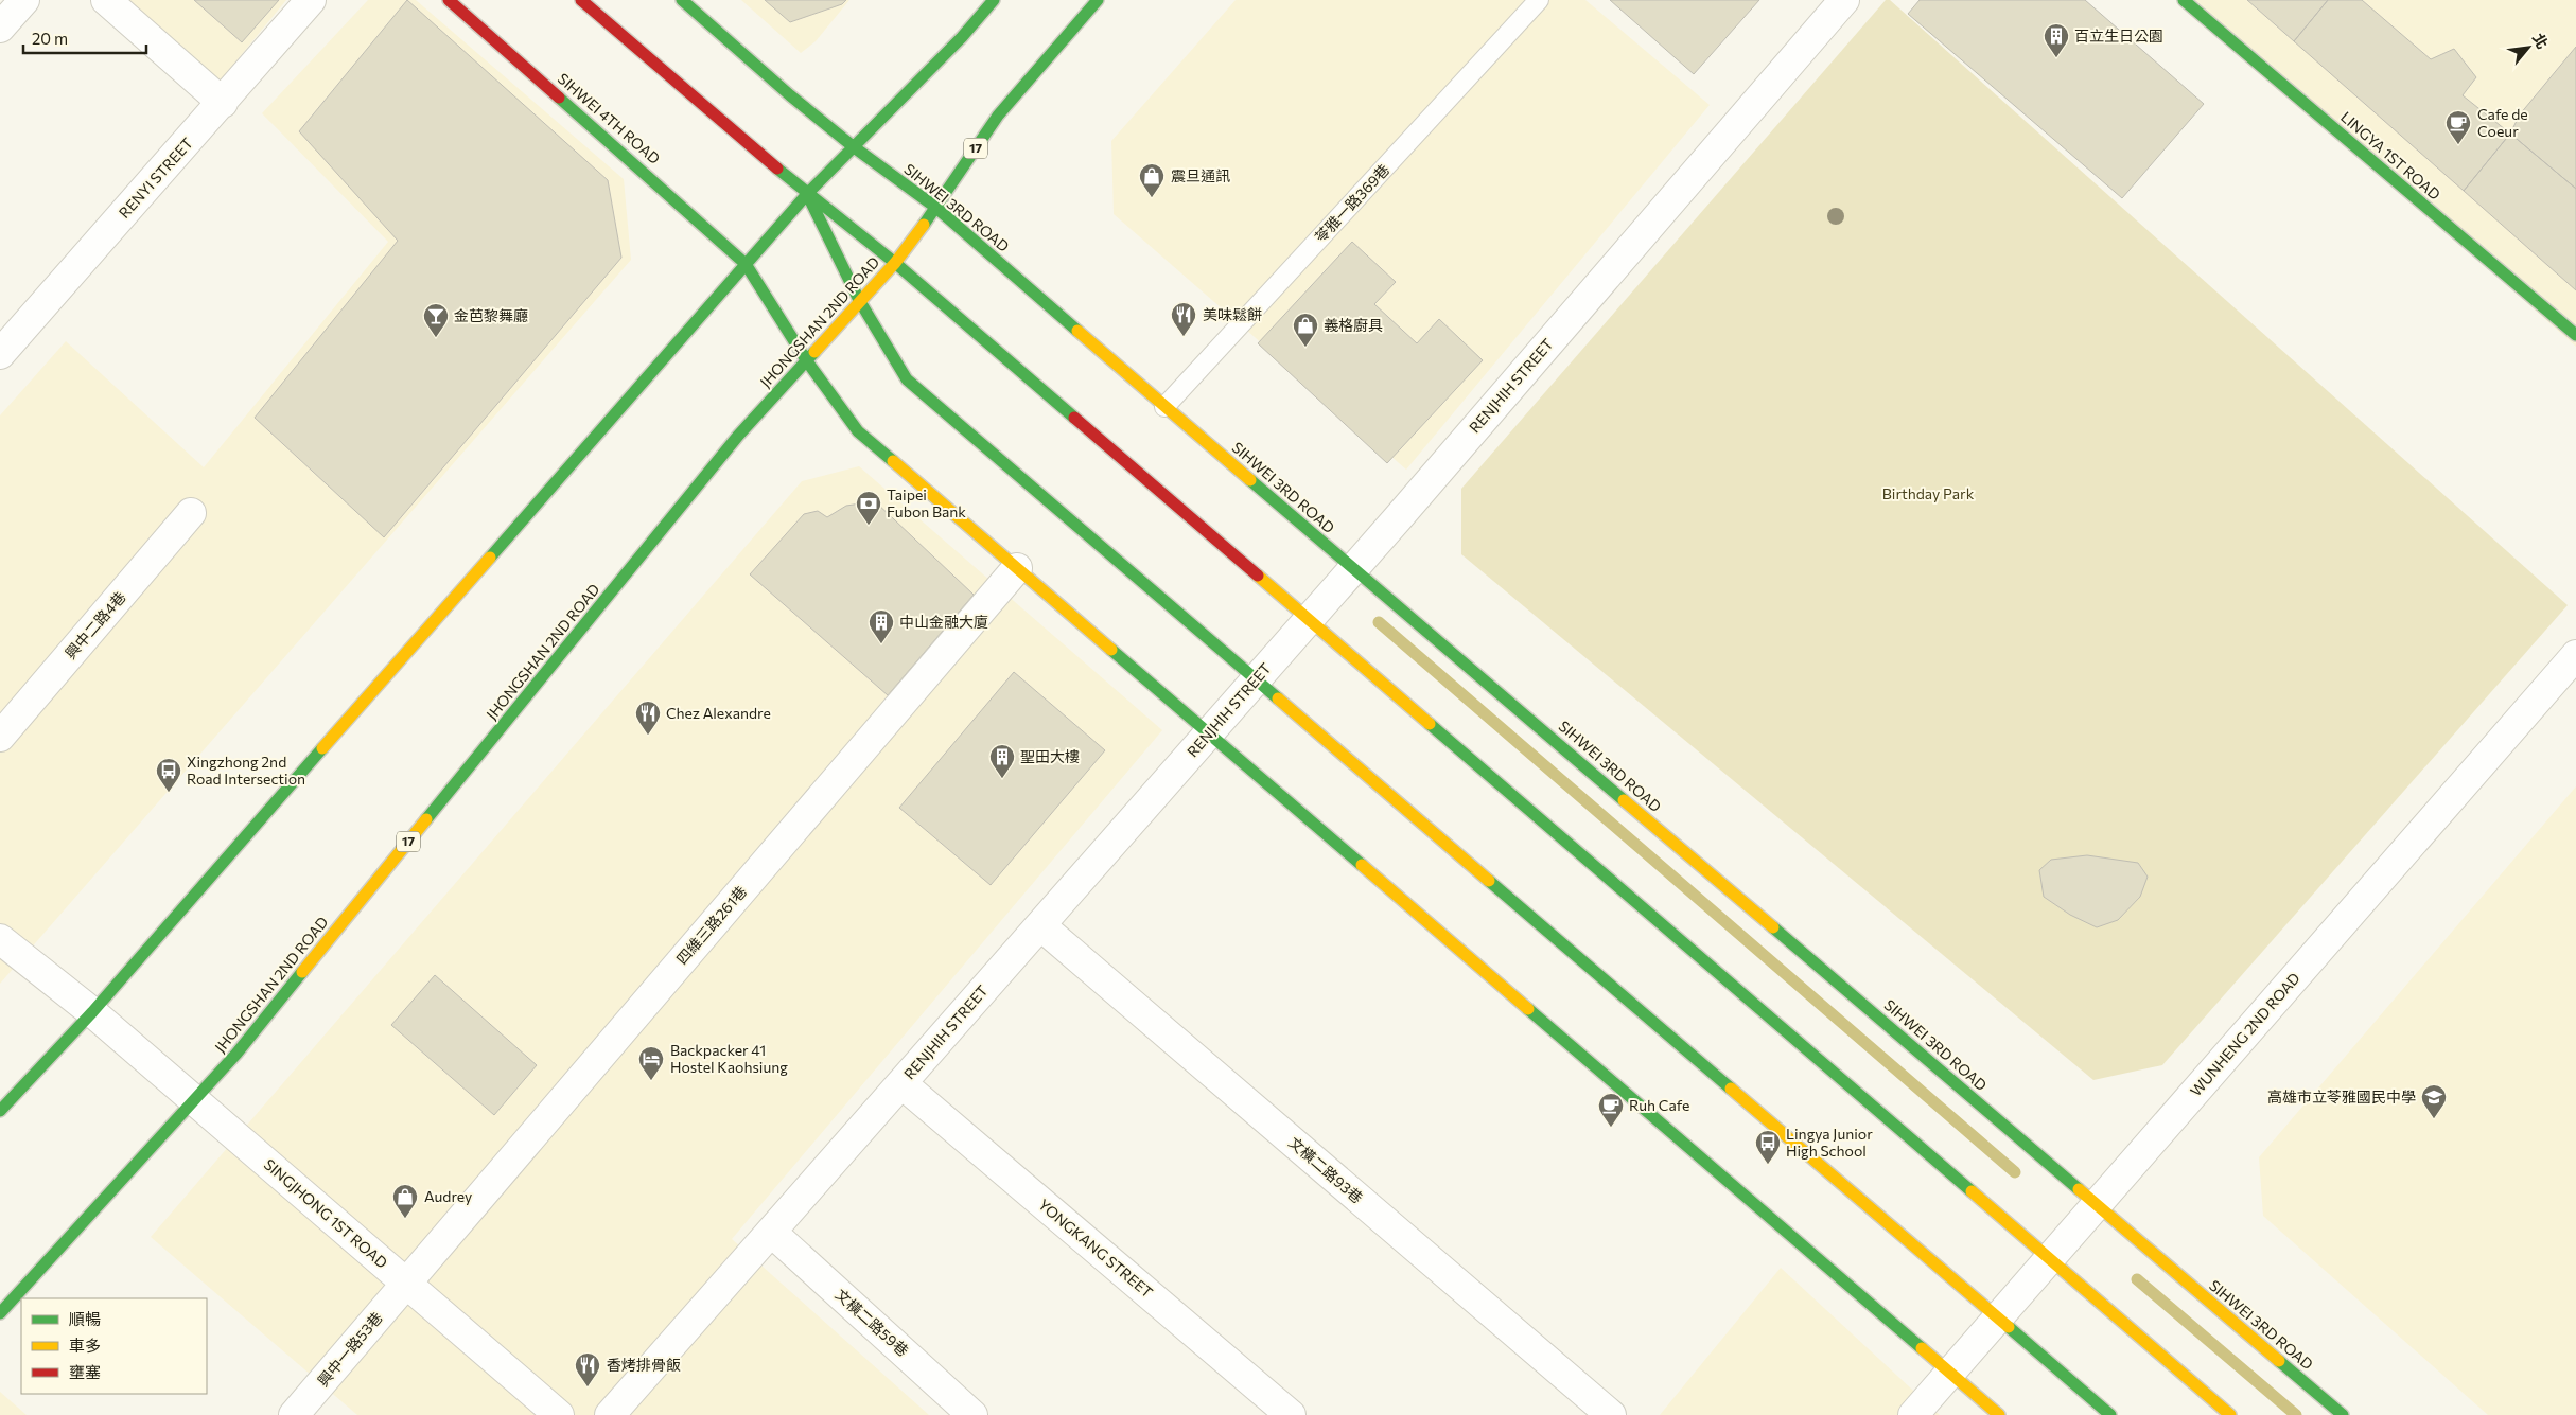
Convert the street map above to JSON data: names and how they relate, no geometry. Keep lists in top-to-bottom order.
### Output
{
  "streets": {
    "main road": [
      "SIHWEI 4TH ROAD",
      "17",
      "LINGYA 1ST ROAD",
      "SIHWEI 3RD ROAD",
      "JHONGSHAN 2ND ROAD"
    ],
    "street": [
      "RENYI STREET",
      "RENJHIH STREET",
      "興中二路4巷",
      "四維三路261巷",
      "WUNHENG 2ND ROAD",
      "文橫二路93巷",
      "SINGJHONG 1ST ROAD",
      "YONGKANG STREET",
      "文橫二路59巷",
      "興中一路53巷"
    ],
    "lane": ["苓雅一路369巷"]
  },
  "crossings": [
    ["苓雅一路369巷", "SIHWEI 3RD ROAD"],
    ["SIHWEI 3RD ROAD", "JHONGSHAN 2ND ROAD"],
    ["SIHWEI 3RD ROAD", "RENJHIH STREET"],
    ["SIHWEI 3RD ROAD", "WUNHENG 2ND ROAD"],
    ["JHONGSHAN 2ND ROAD", "SINGJHONG 1ST ROAD"],
    ["RENJHIH STREET", "文橫二路93巷"],
    ["RENJHIH STREET", "YONGKANG STREET"],
    ["RENJHIH STREET", "文橫二路59巷"],
    ["四維三路261巷", "SINGJHONG 1ST ROAD"],
    ["四維三路261巷", "興中一路53巷"],
    ["SINGJHONG 1ST ROAD", "興中一路53巷"]
  ],
  "parks": ["Birthday Park"],
  "places": {
    "building": ["百立生日公園", "中山金融大廈", "聖田大樓"],
    "cafe": ["Cafe de Coeur", "Ruh Cafe"],
    "shop": ["震旦通訊", "義格廚具", "Audrey"],
    "restaurant": ["美味鬆餅", "Chez Alexandre", "香烤排骨飯"],
    "bar": ["金芭黎舞廳"],
    "bank": ["Taipei Fubon Bank"],
    "bus stop": ["Xingzhong 2nd Road Intersection", "Lingya Junior High School"],
    "hotel": ["Backpacker 41 Hostel Kaohsiung"],
    "school or university": ["高雄市立苓雅國民中學"]
  },
  "legend": ["順暢", "車多", "壅塞"],
  "scale_bar": "20 m",
  "north": "top right"
}
